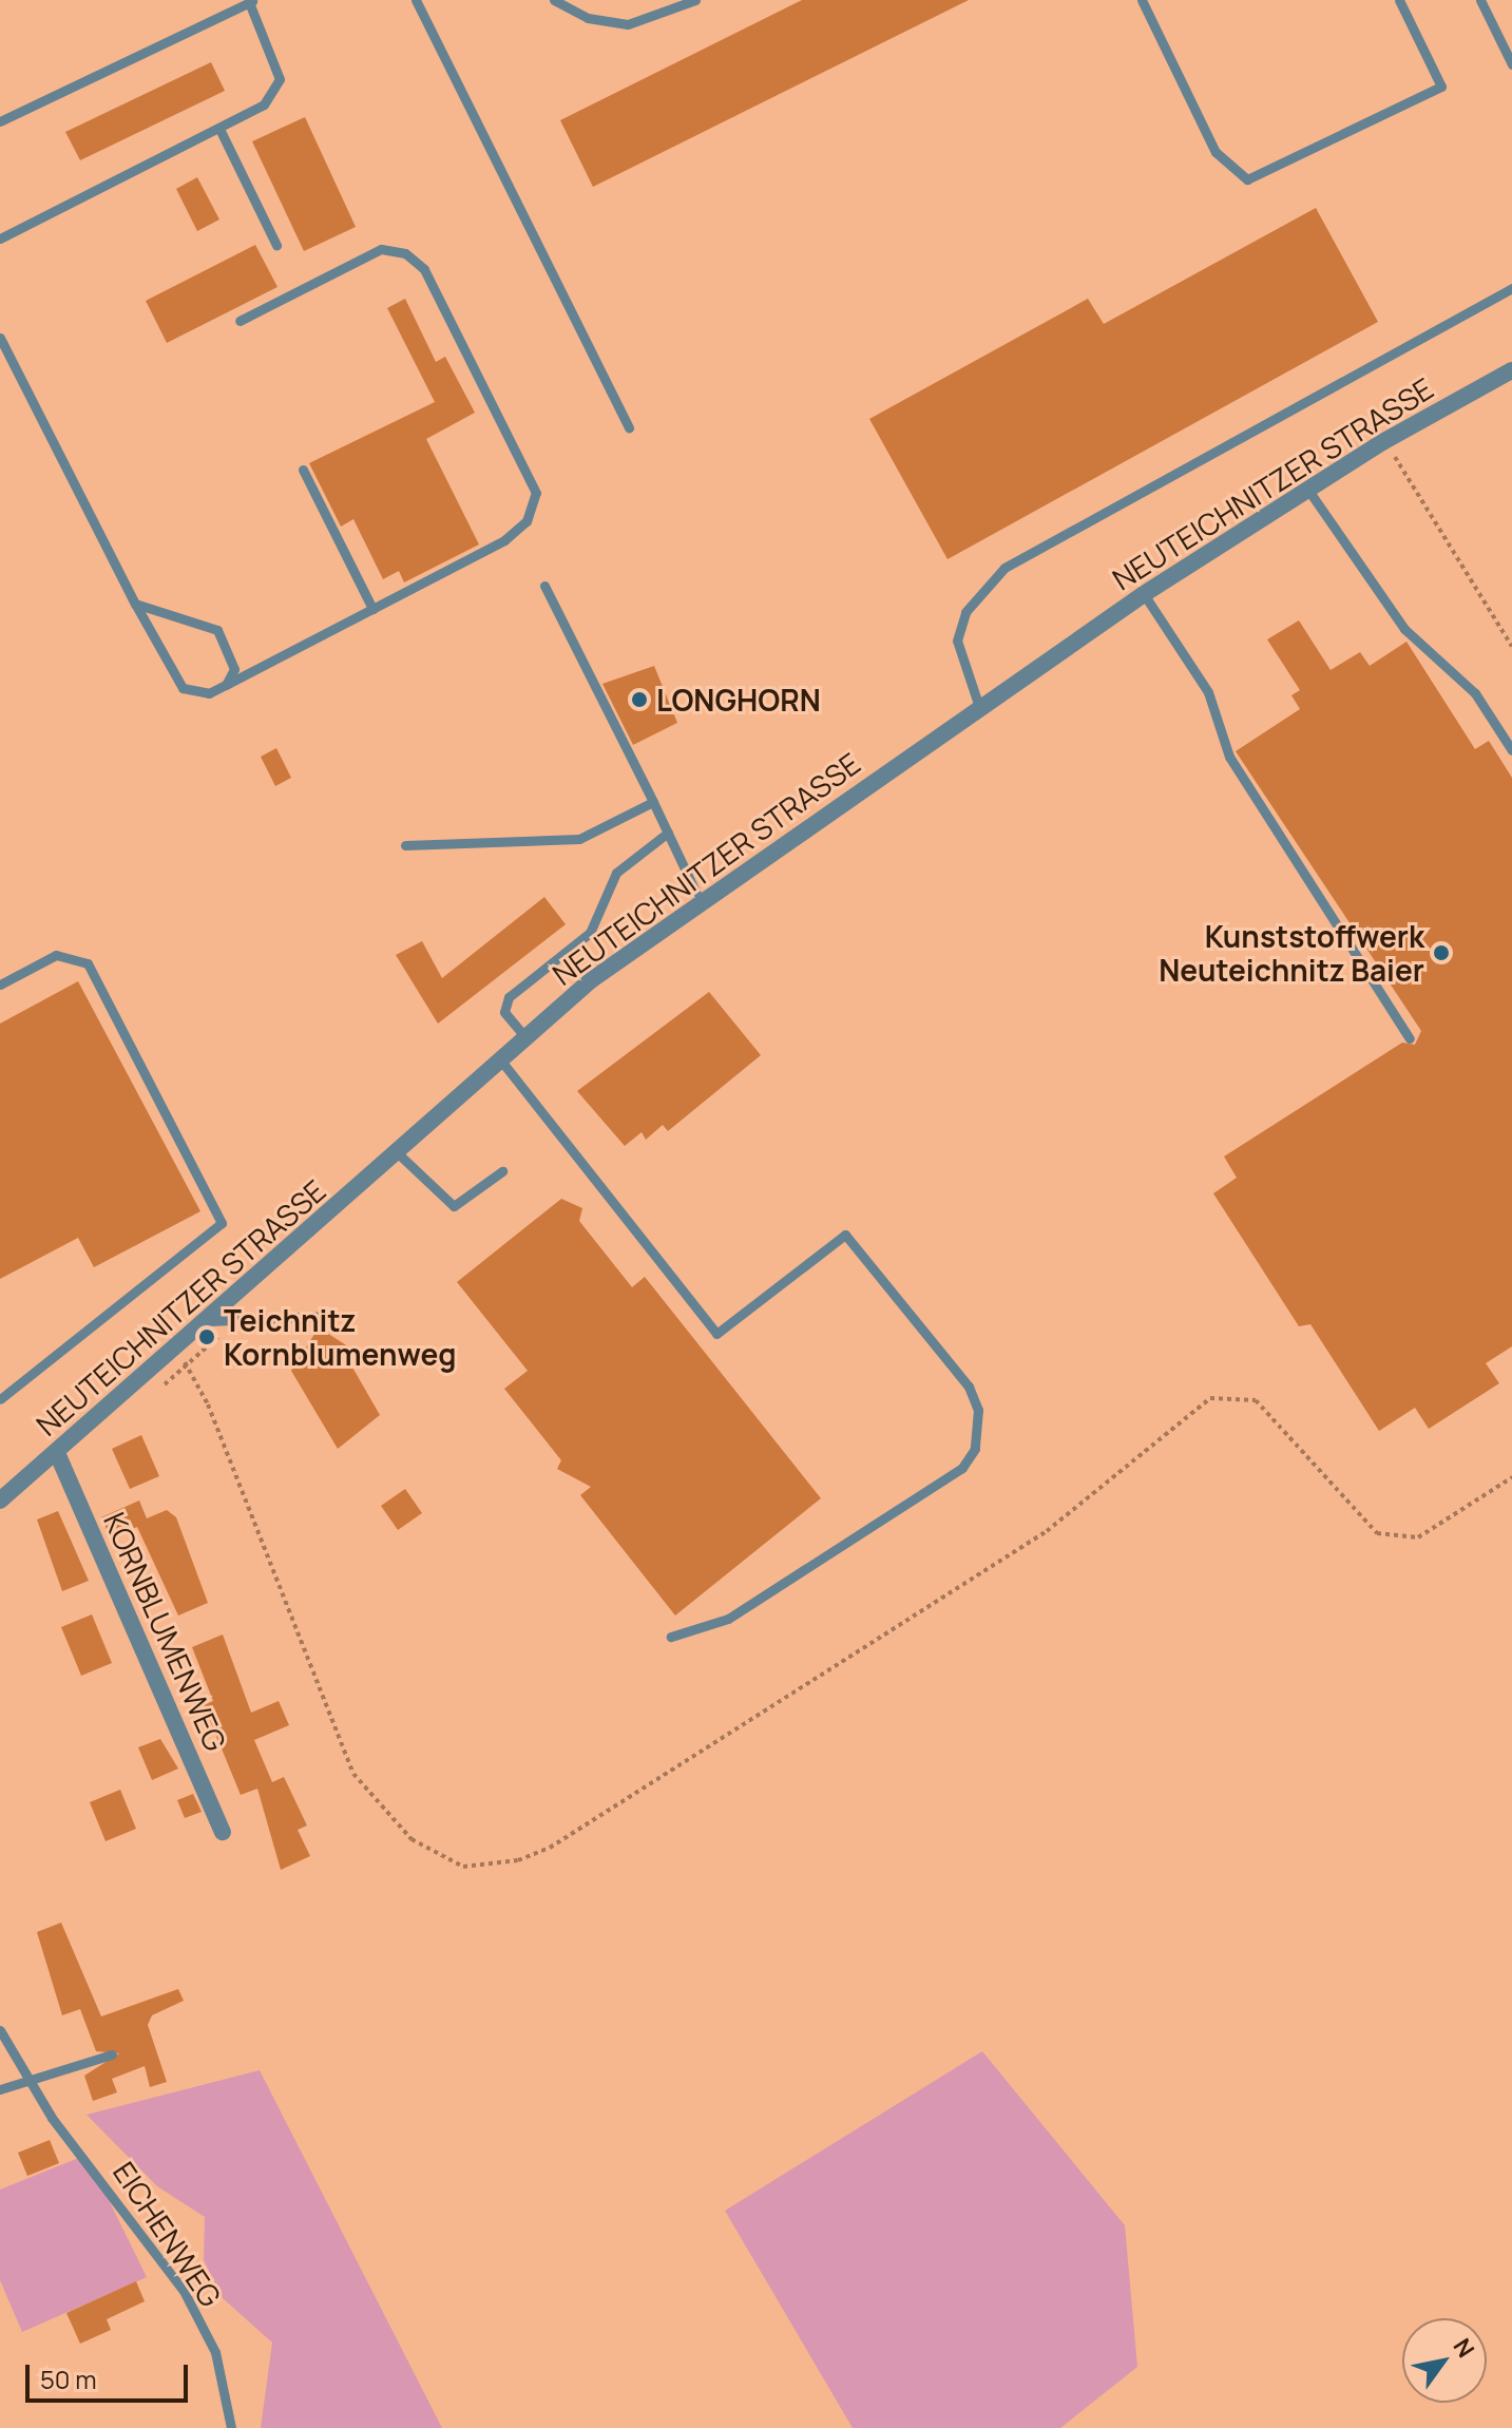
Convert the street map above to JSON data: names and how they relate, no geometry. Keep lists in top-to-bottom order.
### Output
{
  "streets": {
    "street": ["NEUTEICHNITZER STRASSE", "KORNBLUMENWEG"],
    "lane": ["EICHENWEG"]
  },
  "crossings": [
    ["NEUTEICHNITZER STRASSE", "KORNBLUMENWEG"]
  ],
  "places": ["LONGHORN", "Kunststoffwerk Neuteichnitz Baier", "Teichnitz Kornblumenweg"],
  "scale_bar": "50 m",
  "north": "top right"
}
